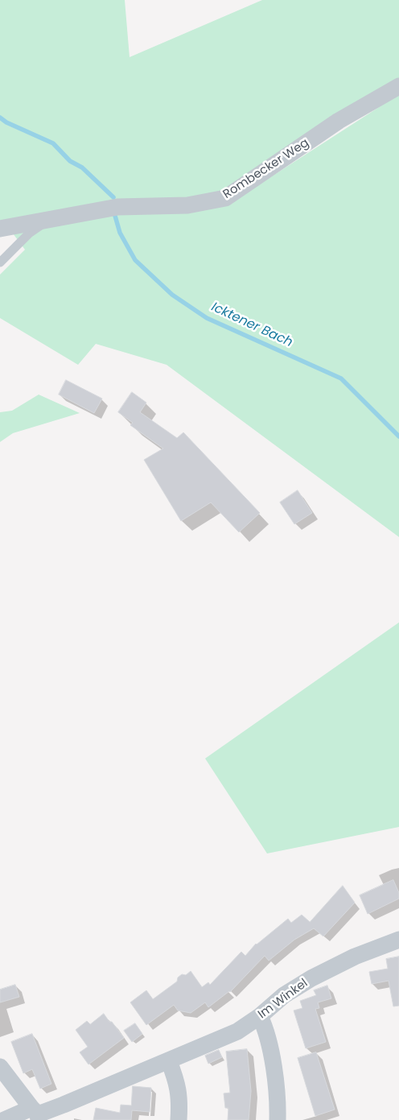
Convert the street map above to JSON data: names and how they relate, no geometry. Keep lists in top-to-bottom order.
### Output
{
  "streets": {
    "street": ["Rombecker Weg", "Im Winkel"]
  },
  "water": ["Icktener Bach"]
}
